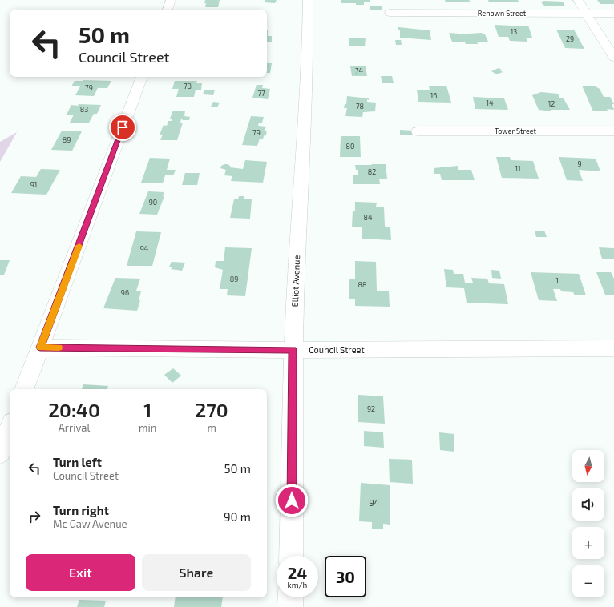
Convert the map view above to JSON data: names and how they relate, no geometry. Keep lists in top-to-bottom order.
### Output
{
  "streets": {
    "street": [
      "Renown Street",
      "Tower Street",
      "Elliot Avenue",
      "Council Street"
    ]
  },
  "crossings": [
    ["Elliot Avenue", "Council Street"]
  ],
  "house_numbers": [
    "13",
    "29",
    "74",
    "78",
    "79",
    "77",
    "16",
    "14",
    "12",
    "78",
    "83",
    "79",
    "89",
    "80",
    "9",
    "11",
    "82",
    "91",
    "90",
    "84",
    "94",
    "89",
    "1",
    "88",
    "96",
    "92",
    "94"
  ],
  "north": "bottom",
  "page": {
    "turn": ["50 m", "Council Street"],
    "eta": [
      "20:40",
      "Arrival",
      "1",
      "min",
      "270",
      "m"
    ],
    "list": [
      {
        "name": "Turn left",
        "note": "Council Street",
        "value": "50 m"
      },
      {
        "name": "Turn right",
        "note": "Mc Gaw Avenue",
        "value": "90 m"
      }
    ],
    "map_buttons": ["+", "−"],
    "buttons": ["Exit", "Share"],
    "speed": "24 km/h",
    "limit": "30"
  }
}
